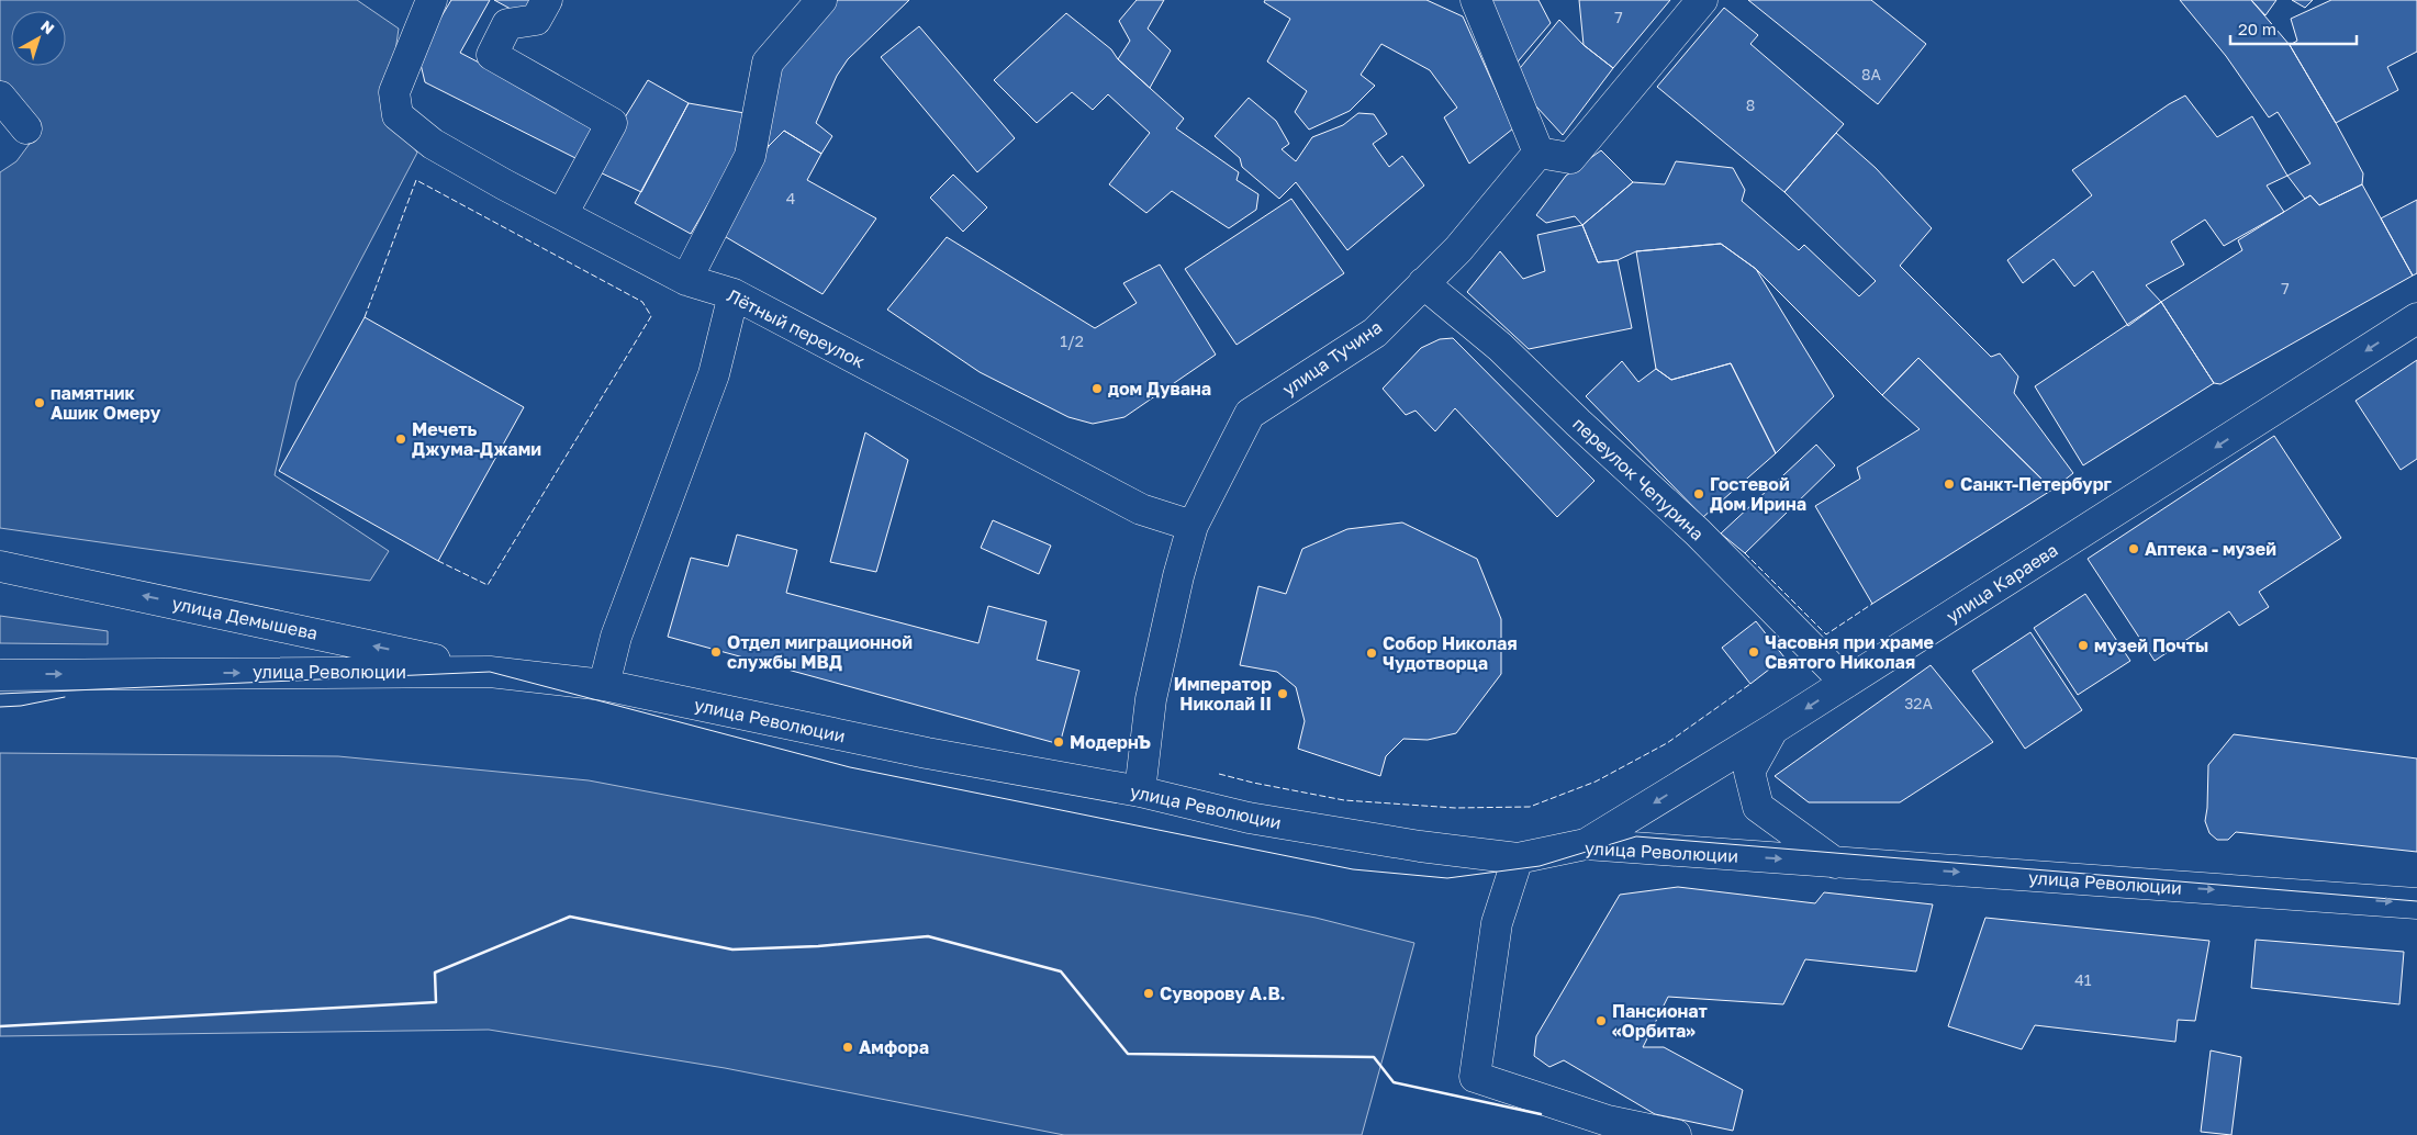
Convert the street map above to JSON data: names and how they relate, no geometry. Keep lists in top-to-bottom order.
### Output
{
  "streets": {
    "street": [
      "Лётный переулок",
      "улица Тучина",
      "переулок Чепурина",
      "улица Караева",
      "улица Демышева",
      "улица Революции"
    ]
  },
  "crossings": [
    ["Лётный переулок", "улица Тучина"],
    ["улица Тучина", "переулок Чепурина"],
    ["улица Тучина", "улица Революции"],
    ["переулок Чепурина", "улица Караева"],
    ["улица Караева", "улица Революции"],
    ["улица Демышева", "улица Революции"]
  ],
  "one_way": ["улица Караева", "улица Демышева", "улица Революции"],
  "places": [
    "дом Дувана",
    "памятник Ашик Омеру",
    "Мечеть Джума-Джами",
    "Санкт-Петербург",
    "Гостевой Дом Ирина",
    "Аптека - музей",
    "музей Почты",
    "Отдел миграционной службы МВД",
    "Часовня при храме Святого Николая",
    "Собор Николая Чудотворца",
    "Император Николай II",
    "МодернЪ",
    "Суворову А.В.",
    "Пансионат «Орбита»",
    "Амфора"
  ],
  "house_numbers": [
    "7",
    "8А",
    "8",
    "4",
    "7",
    "1/2",
    "32А",
    "41"
  ],
  "scale_bar": "20 m",
  "north": "top right"
}
